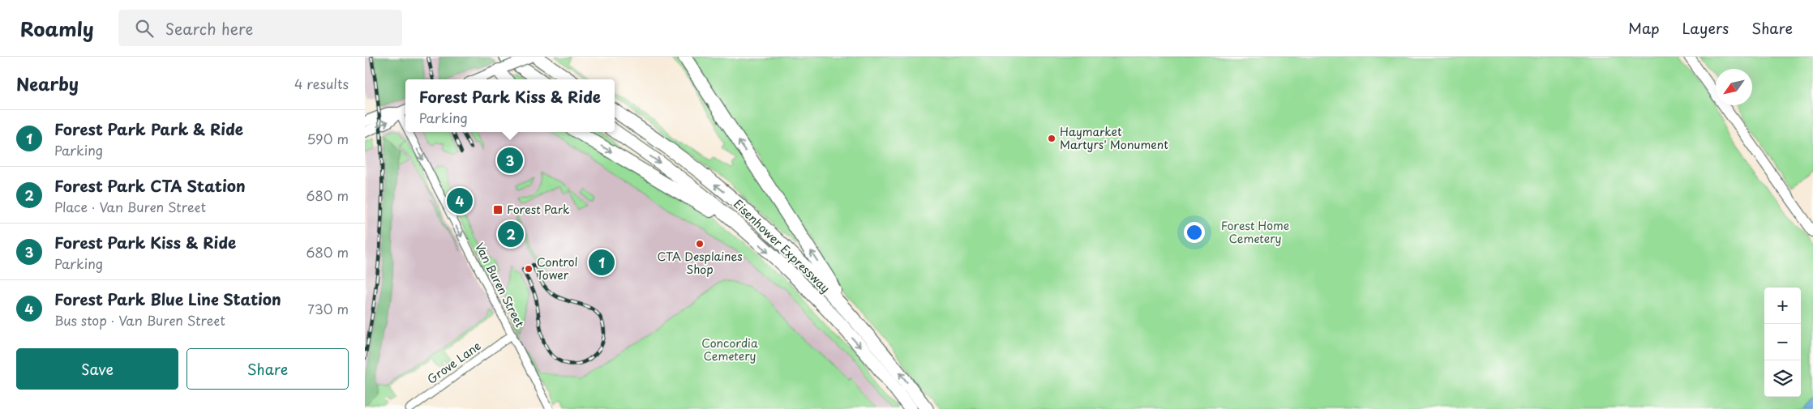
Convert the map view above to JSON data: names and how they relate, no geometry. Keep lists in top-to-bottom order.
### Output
{
  "streets": {
    "highway": ["Eisenhower Expressway"],
    "street": ["Van Buren Street", "Grove Lane"]
  },
  "crossings": [
    ["Van Buren Street", "Grove Lane"]
  ],
  "one_way": ["Van Buren Street"],
  "parks": ["Forest Home Cemetery", "Concordia Cemetery"],
  "places": {
    "other": ["Haymarket Martyrs' Monument", "CTA Desplaines Shop", "Control Tower"],
    "transit": ["Forest Park"]
  },
  "north": "bottom left",
  "page": {
    "header": "Roamly",
    "search": "Search here",
    "nav": ["Map", "Layers", "Share"],
    "heading": ["Nearby", "4 results"],
    "popup": ["Forest Park Kiss & Ride", "Parking"],
    "list": [
      {
        "mark": "1",
        "name": "Forest Park Park & Ride",
        "note": "Parking",
        "value": "590 m"
      },
      {
        "mark": "2",
        "name": "Forest Park CTA Station",
        "note": "Place · Van Buren Street",
        "value": "680 m"
      },
      {
        "mark": "3",
        "name": "Forest Park Kiss & Ride",
        "note": "Parking",
        "value": "680 m"
      },
      {
        "mark": "4",
        "name": "Forest Park Blue Line Station",
        "note": "Bus stop · Van Buren Street",
        "value": "730 m"
      }
    ],
    "pins": [
      "3",
      "4",
      "2",
      "1"
    ],
    "map_buttons": ["+", "−"],
    "buttons": ["Save", "Share"]
  }
}
